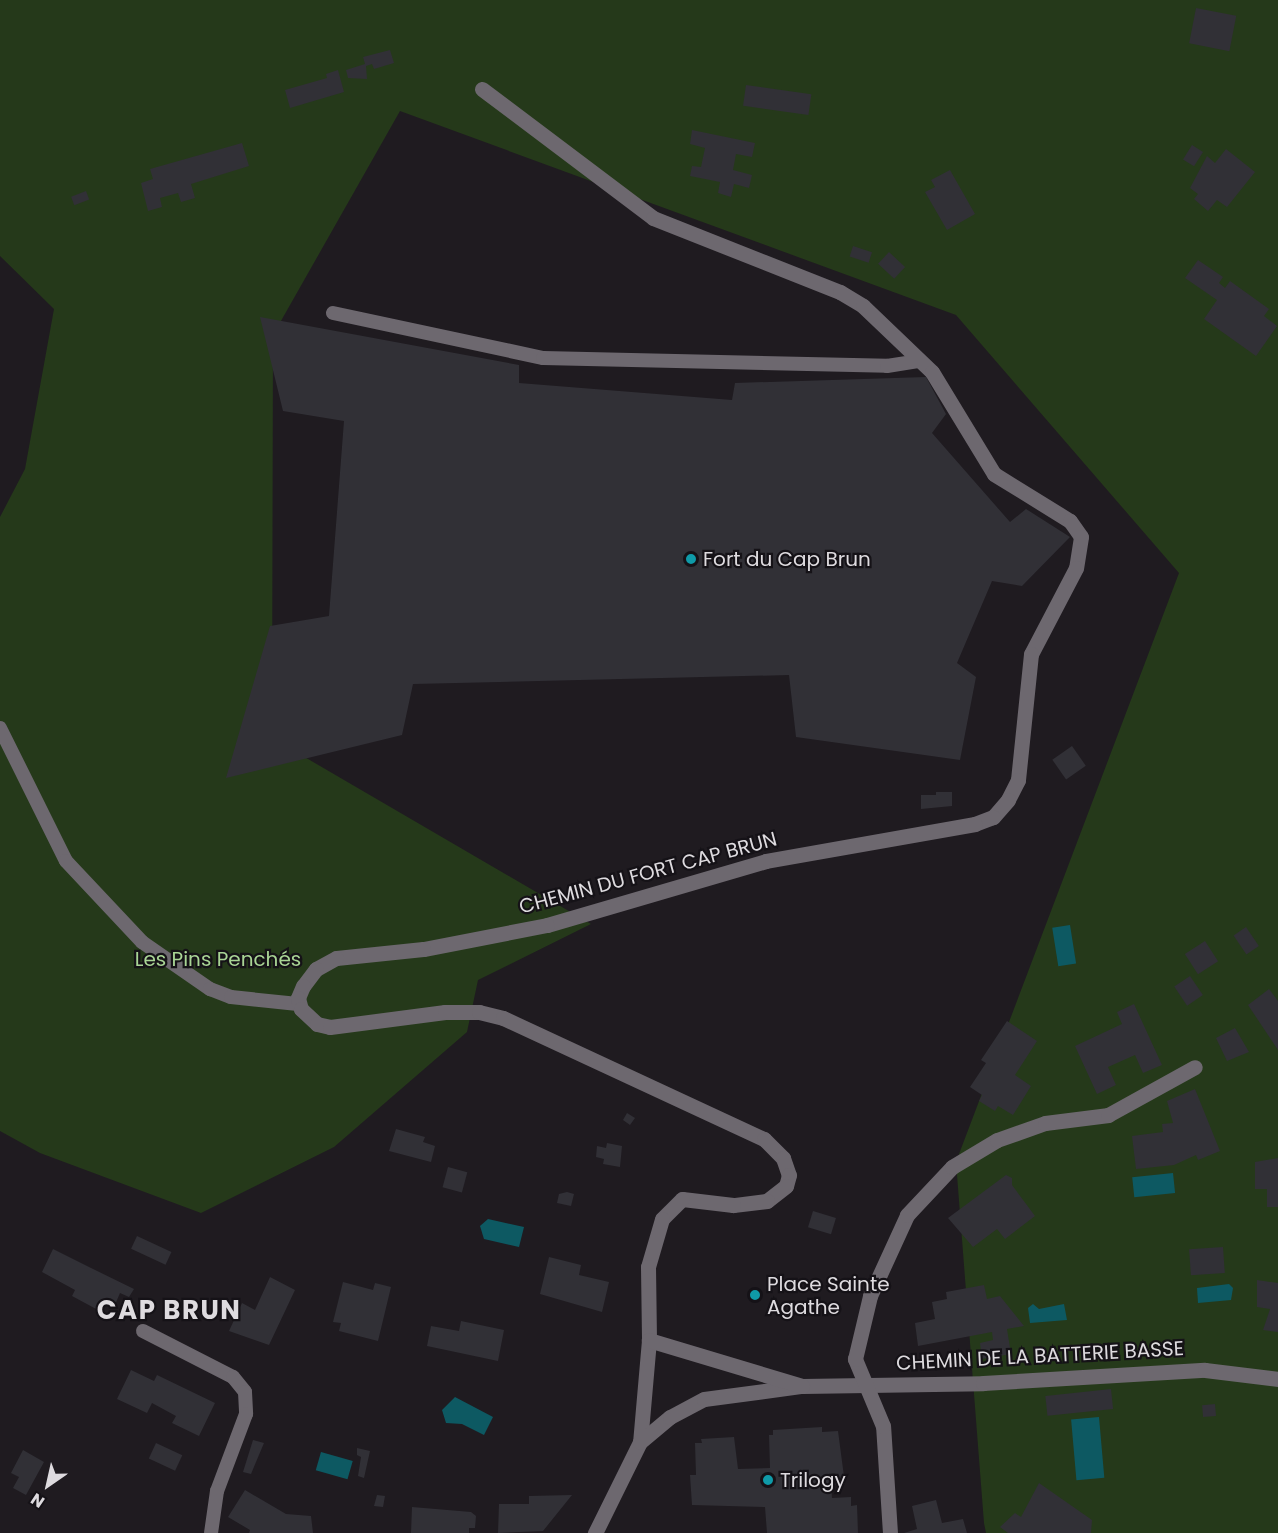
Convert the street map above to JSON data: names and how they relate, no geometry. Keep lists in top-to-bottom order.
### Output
{
  "streets": {
    "street": ["CHEMIN DU FORT CAP BRUN", "CHEMIN DE LA BATTERIE BASSE"]
  },
  "districts": ["CAP BRUN"],
  "parks": ["Les Pins Penchés"],
  "places": ["Fort du Cap Brun", "Place Sainte Agathe", "Trilogy"],
  "north": "bottom left"
}
